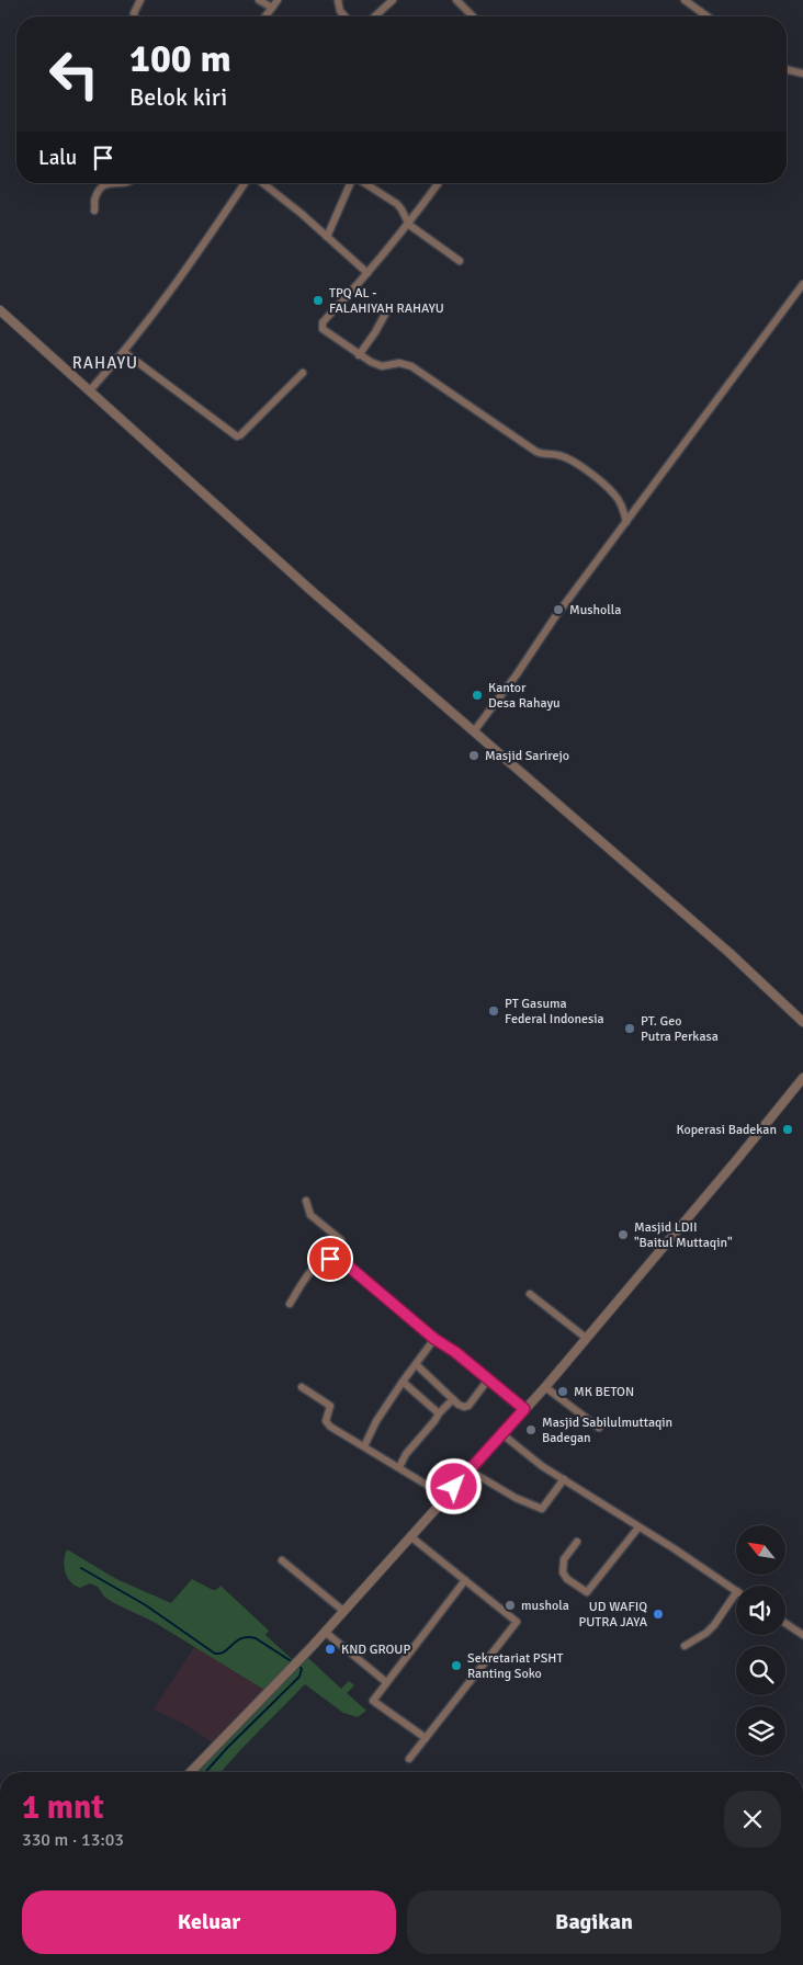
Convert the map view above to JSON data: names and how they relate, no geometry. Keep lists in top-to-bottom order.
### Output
{
  "districts": ["RAHAYU"],
  "places": [
    "TPQ AL - FALAHIYAH RAHAYU",
    "Musholla",
    "Kantor Desa Rahayu",
    "Masjid Sarirejo",
    "PT Gasuma Federal Indonesia",
    "PT. Geo Putra Perkasa",
    "Koperasi Badekan",
    "Masjid LDII \"Baitul Muttaqin\"",
    "MK BETON",
    "Masjid Sabilulmuttaqin Badegan",
    "mushola",
    "UD WAFIQ PUTRA JAYA",
    "KND GROUP",
    "Sekretariat PSHT Ranting Soko"
  ],
  "north": "top left",
  "page": {
    "turn": ["100 m", "Belok kiri"],
    "then": "Lalu",
    "heading": ["1 mnt", "330 m · 13:03"],
    "buttons": ["Keluar", "Bagikan"]
  }
}
